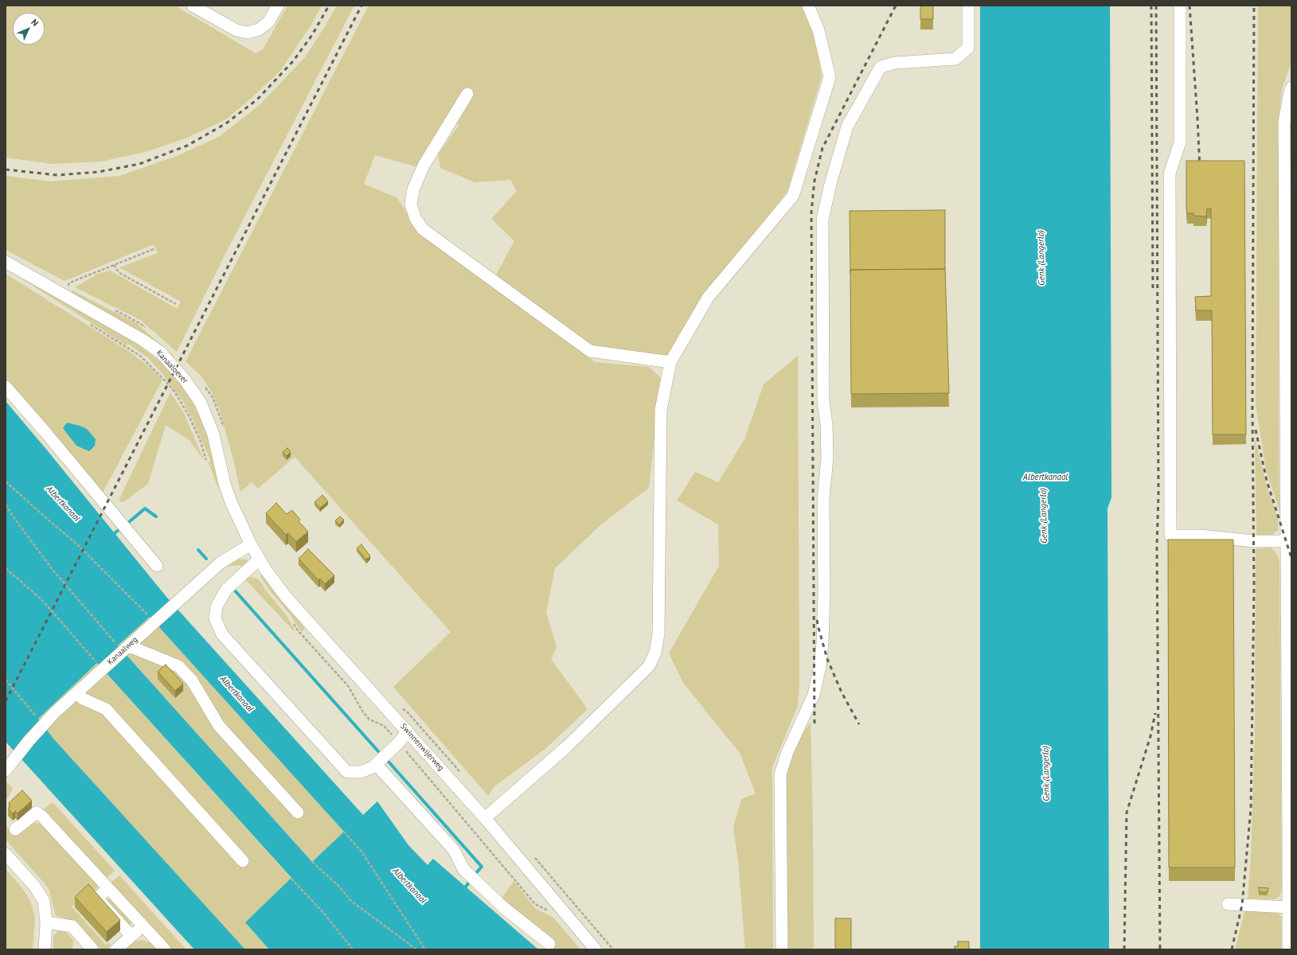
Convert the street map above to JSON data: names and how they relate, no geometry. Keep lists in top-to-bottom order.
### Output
{
  "streets": {
    "street": ["Kanaaloever", "Kanaalweg", "Swinnenwijerweg"]
  },
  "crossings": [
    ["Kanaaloever", "Kanaalweg"],
    ["Kanaaloever", "Swinnenwijerweg"],
    ["Kanaalweg", "Swinnenwijerweg"]
  ],
  "water": ["Genk (Langerlo)", "Albertkanaal"],
  "north": "top right"
}
